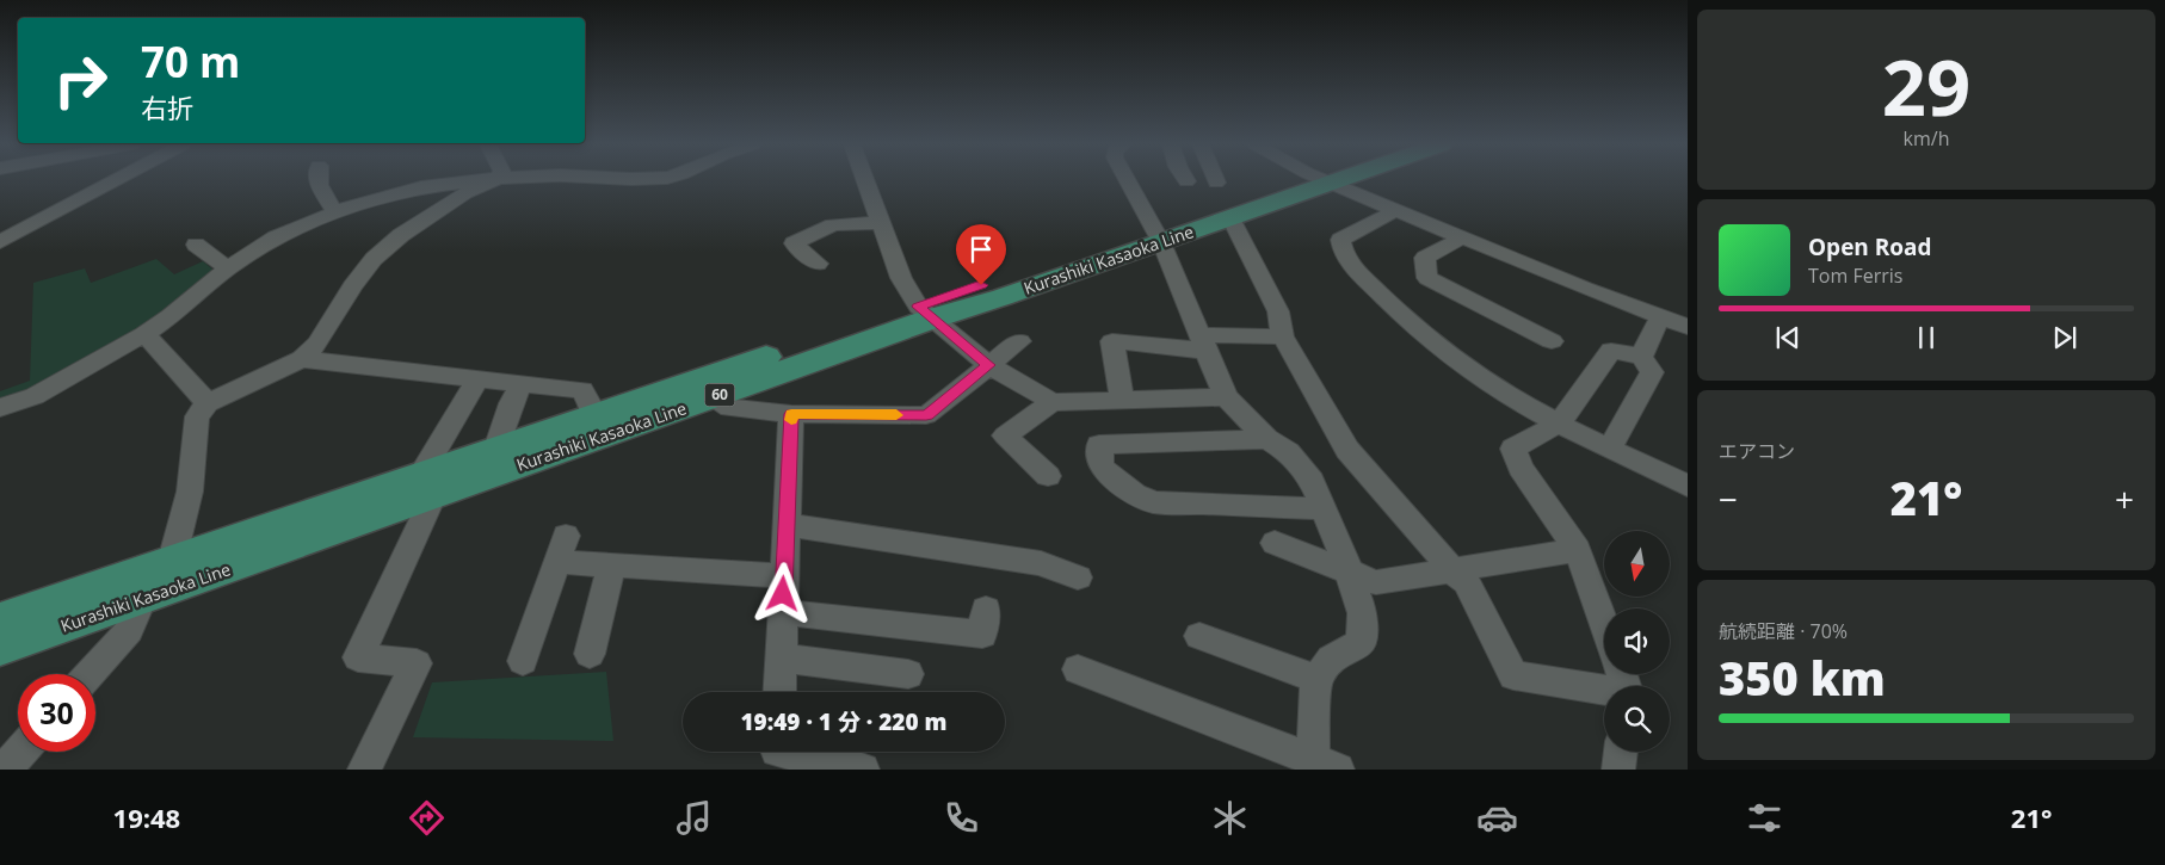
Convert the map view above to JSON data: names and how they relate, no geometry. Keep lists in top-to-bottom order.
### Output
{
  "streets": {
    "main road": ["Kurashiki Kasaoka Line", "60"]
  },
  "north": "bottom",
  "page": {
    "tile": [
      ["29", "km/h"],
      "エアコン",
      ["航続距離 · 70%", "350 km"]
    ],
    "turn": ["70 m", "右折"],
    "song": ["Open Road", "Tom Ferris"],
    "heat": ["−", "21°", "+"],
    "limit": "30",
    "trip": "19:49 · 1 分 · 220 m",
    "tabs": ["19:48", "21°"]
  }
}
